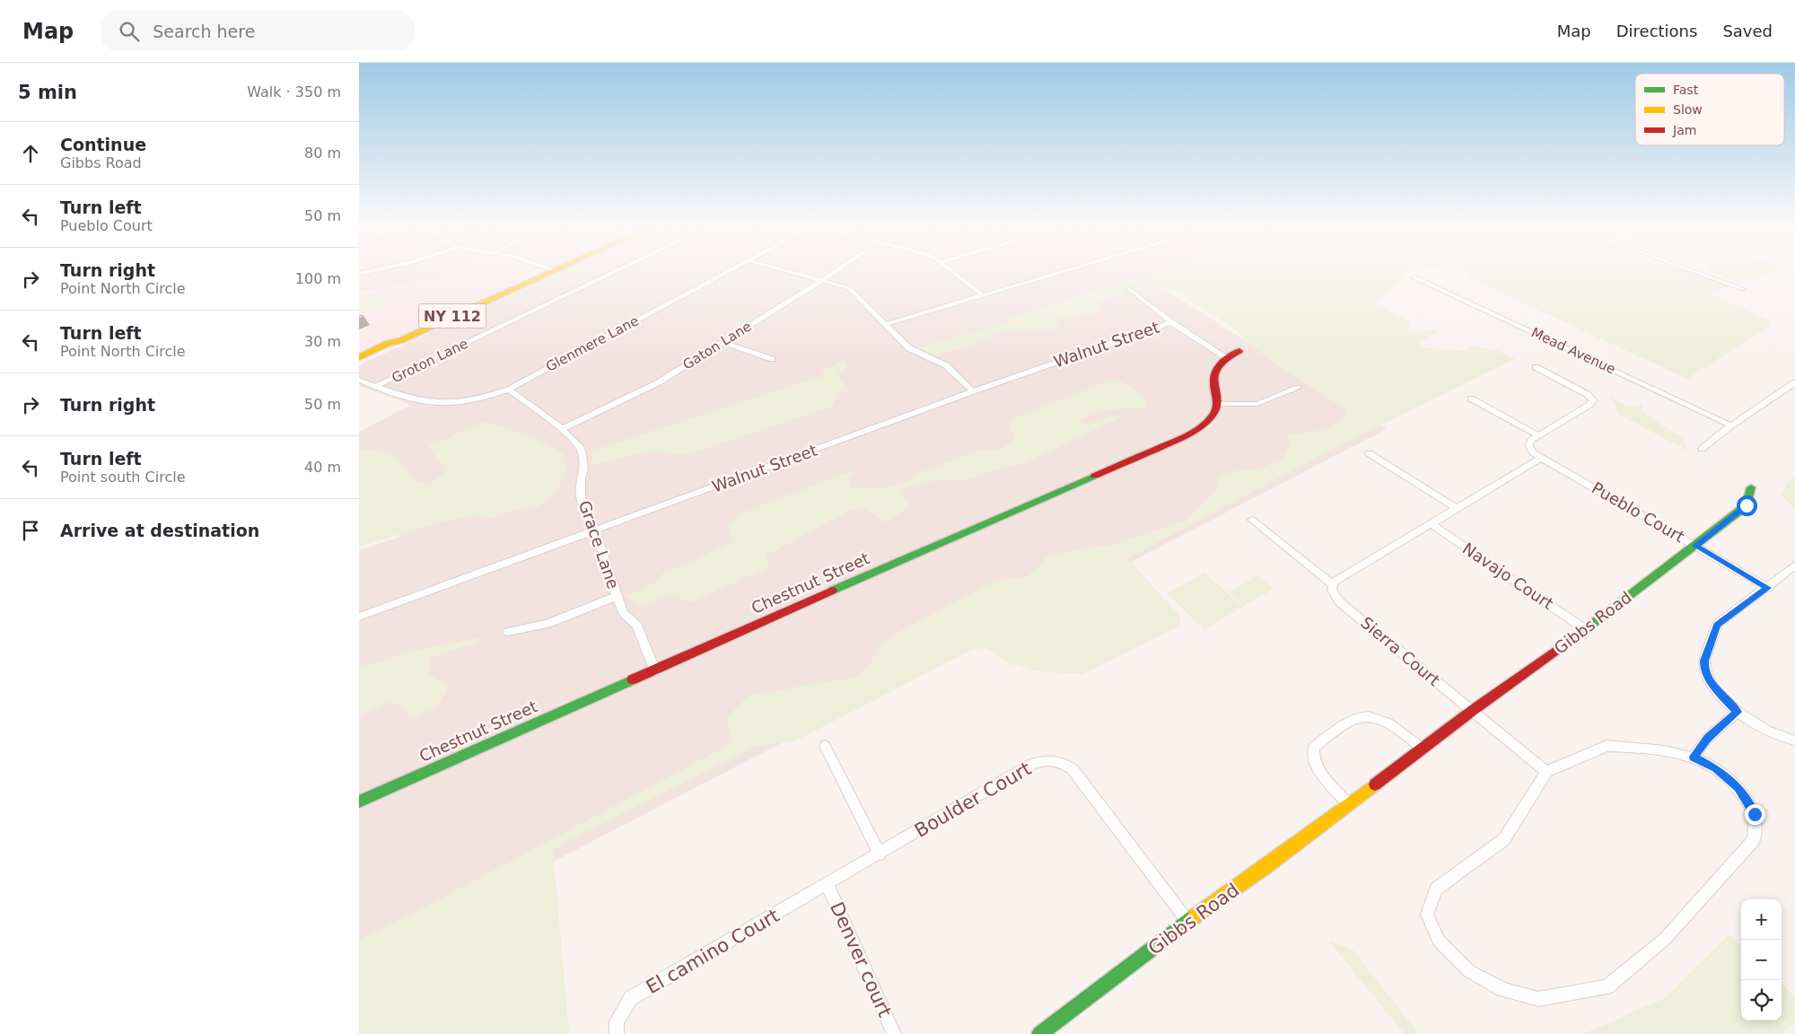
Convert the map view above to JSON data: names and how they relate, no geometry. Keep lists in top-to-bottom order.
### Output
{
  "streets": {
    "street": [
      "NY 112",
      "Glenmere Lane",
      "Walnut Street",
      "Gaton Lane",
      "Mead Avenue",
      "Groton Lane",
      "Pueblo Court",
      "Grace Lane",
      "Navajo Court",
      "Chestnut Street",
      "Gibbs Road",
      "Sierra Court",
      "Boulder Court",
      "El camino Court",
      "Denver court"
    ]
  },
  "crossings": [
    ["Glenmere Lane", "Groton Lane"],
    ["Glenmere Lane", "Grace Lane"],
    ["Walnut Street", "Grace Lane"],
    ["Gaton Lane", "Grace Lane"],
    ["Pueblo Court", "Gibbs Road"],
    ["Grace Lane", "Chestnut Street"],
    ["Navajo Court", "Gibbs Road"],
    ["Gibbs Road", "Sierra Court"],
    ["Gibbs Road", "Boulder Court"],
    ["Boulder Court", "El camino Court"],
    ["Boulder Court", "Denver court"],
    ["El camino Court", "Denver court"]
  ],
  "legend": ["Fast", "Slow", "Jam"],
  "page": {
    "header": "Map",
    "search": "Search here",
    "nav": ["Map", "Directions", "Saved"],
    "heading": ["5 min", "Walk · 350 m"],
    "list": [
      ["Continue", "Gibbs Road", "80 m"],
      ["Turn left", "Pueblo Court", "50 m"],
      ["Turn right", "Point North Circle", "100 m"],
      ["Turn left", "Point North Circle", "30 m"],
      ["Turn right", "50 m"],
      ["Turn left", "Point south Circle", "40 m"],
      "Arrive at destination"
    ],
    "map_buttons": ["+", "−"]
  }
}
